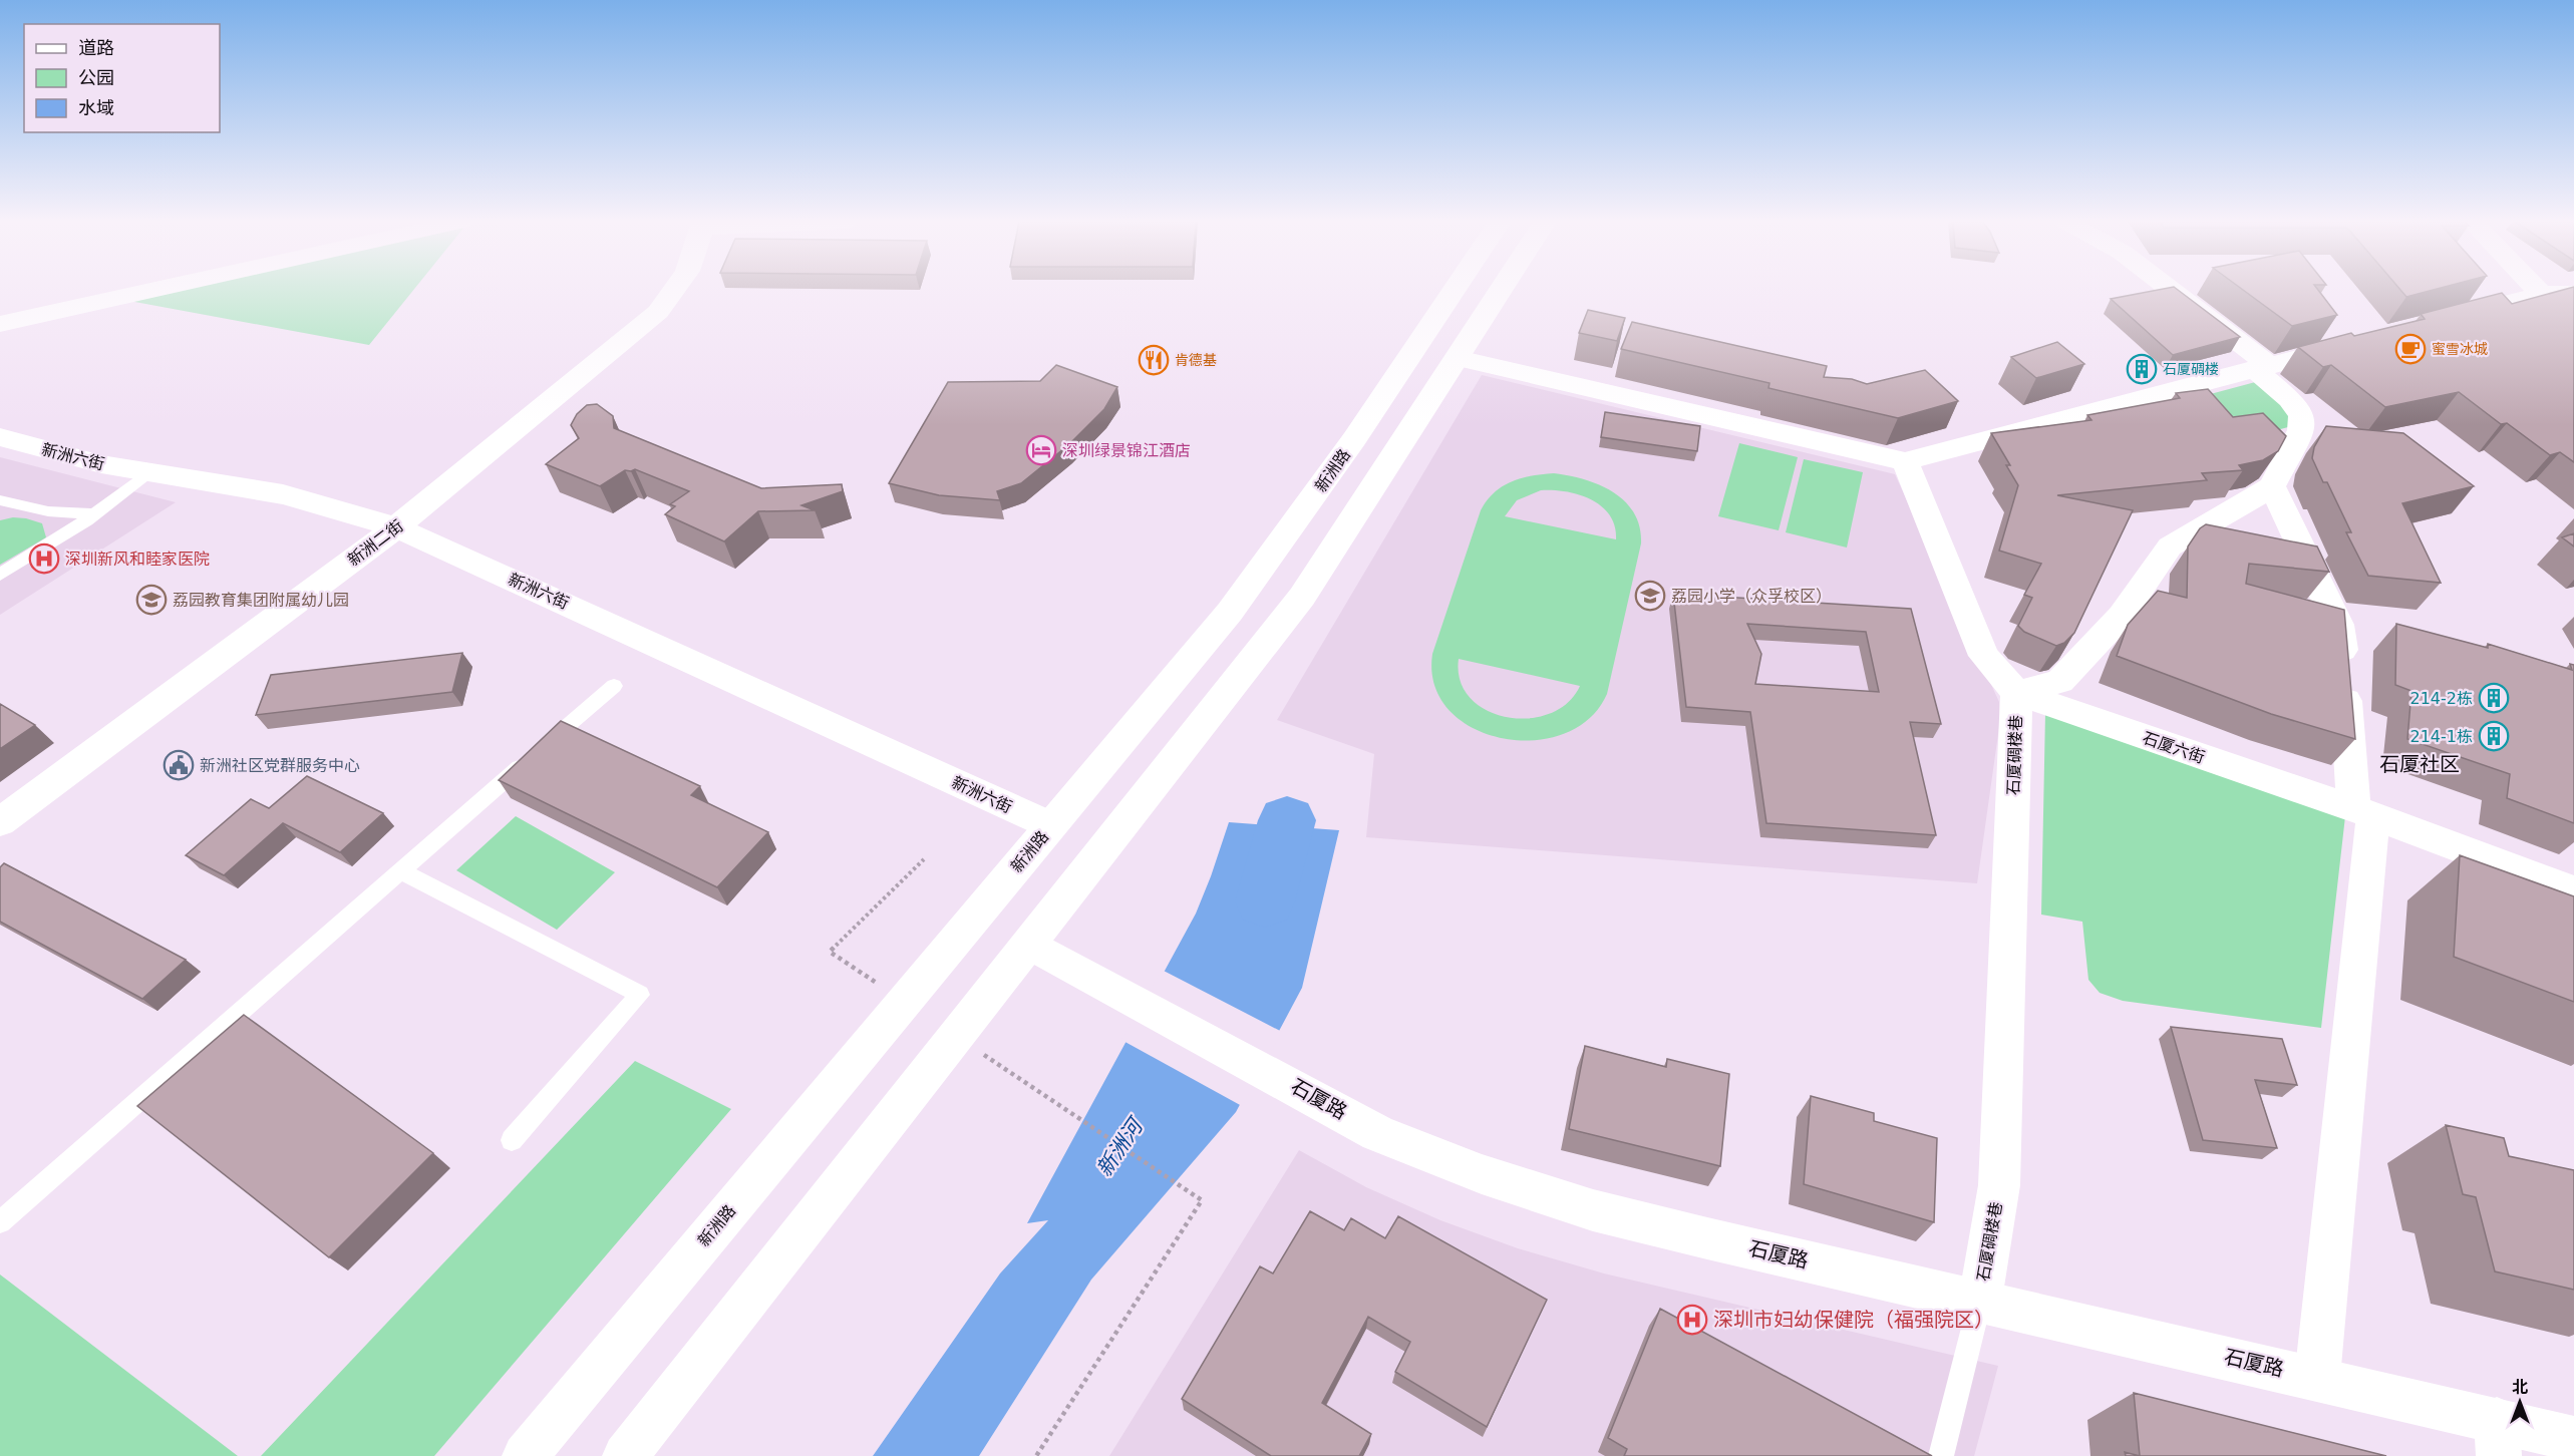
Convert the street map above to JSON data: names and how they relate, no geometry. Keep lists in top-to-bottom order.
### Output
{
  "streets": {
    "street": [
      "新洲六街",
      "新洲路",
      "新洲二街",
      "石厦六街",
      "石厦碉楼巷",
      "石厦路"
    ]
  },
  "crossings": [
    ["新洲六街", "新洲路"],
    ["新洲六街", "新洲二街"],
    ["石厦六街", "石厦碉楼巷"],
    ["石厦碉楼巷", "石厦路"]
  ],
  "districts": ["石厦社区"],
  "water": ["新洲河"],
  "places": {
    "cafe": ["蜜雪冰城"],
    "restaurant": ["肯德基"],
    "building": ["石厦碉楼", "214-2栋", "214-1栋"],
    "hotel": ["深圳绿景锦江酒店"],
    "hospital": ["深圳新风和睦家医院", "深圳市妇幼保健院（福强院区）"],
    "school or university": ["荔园小学（众孚校区）", "荔园教育集团附属幼儿园"],
    "public building": ["新洲社区党群服务中心"]
  },
  "legend": ["道路", "公园", "水域"],
  "north": "top"
}
